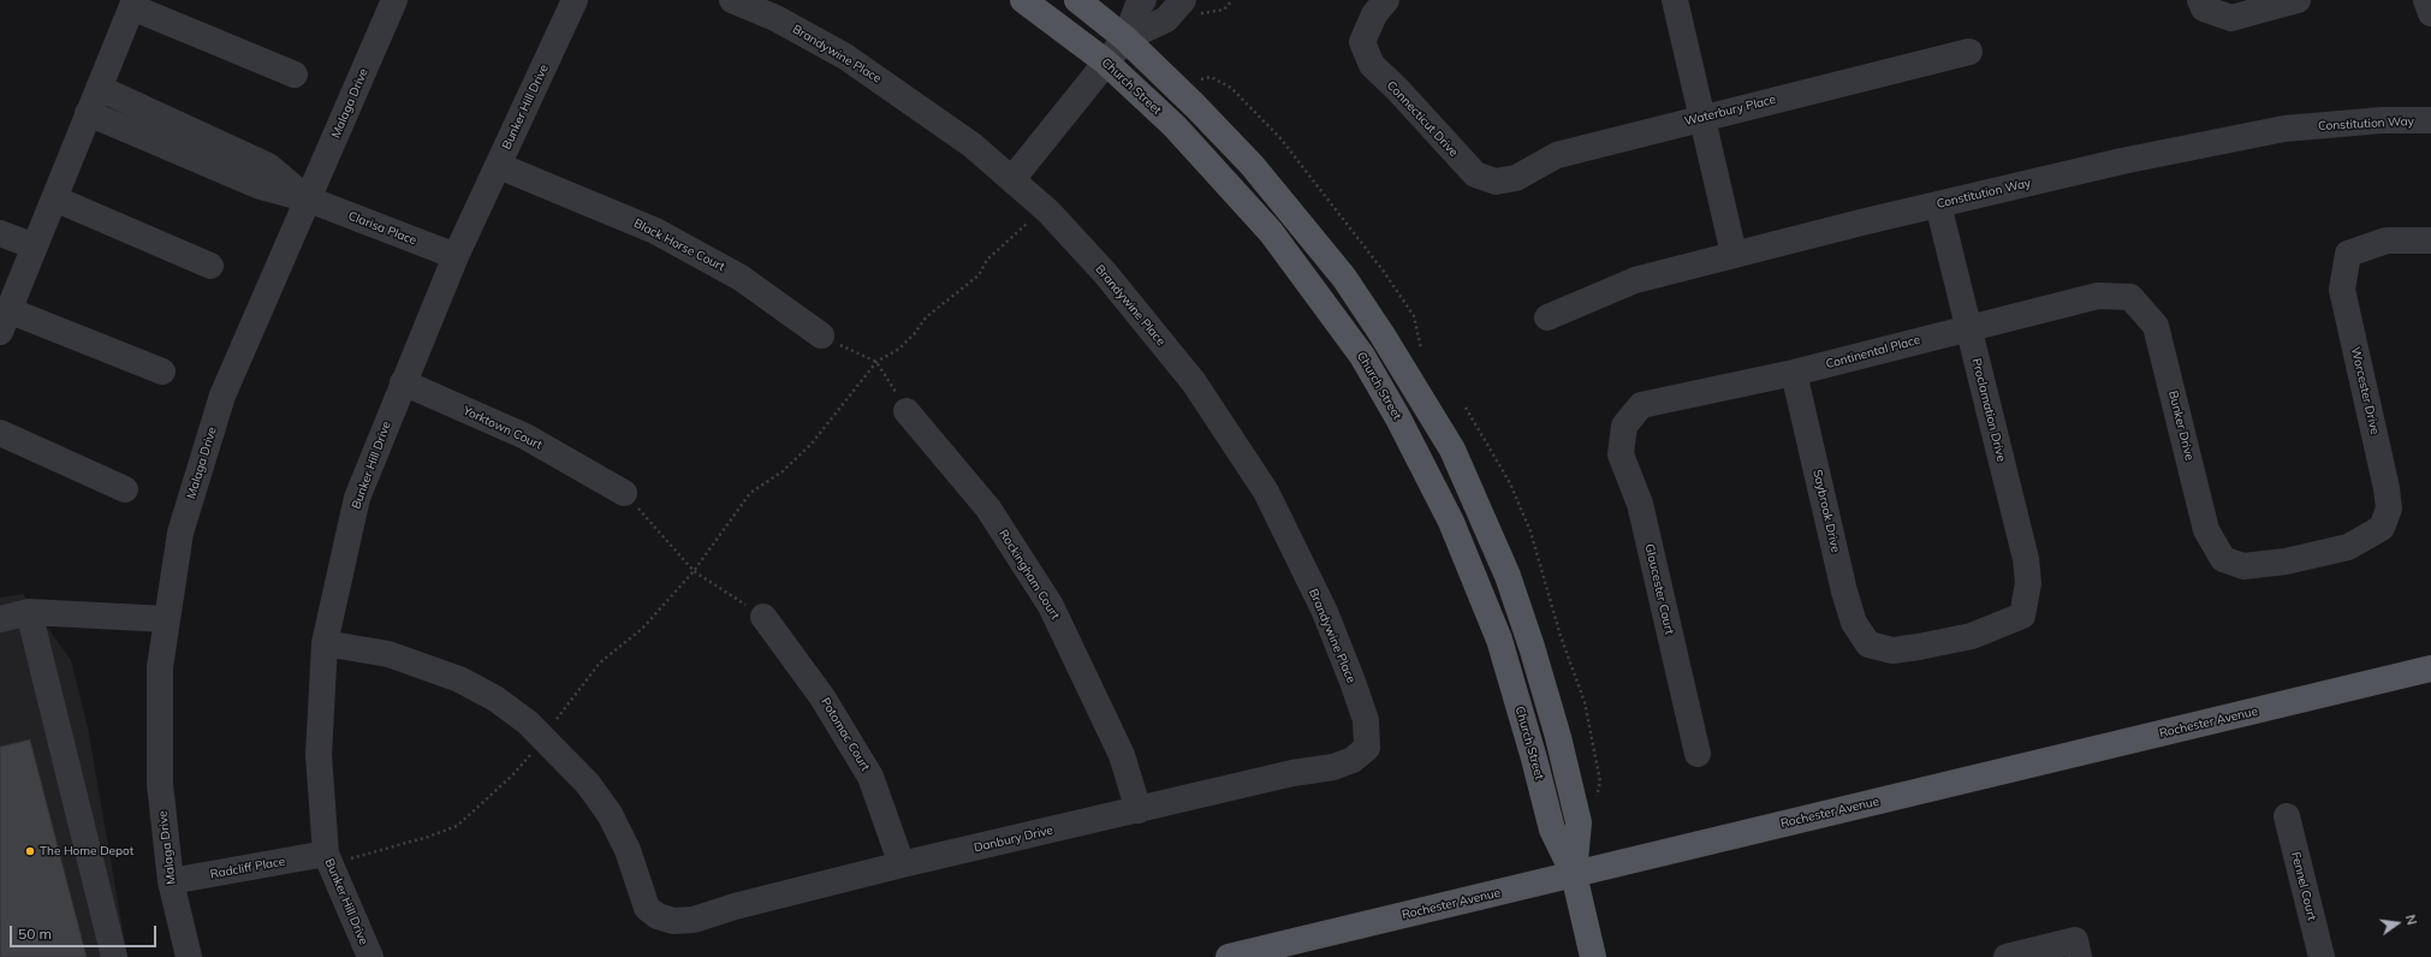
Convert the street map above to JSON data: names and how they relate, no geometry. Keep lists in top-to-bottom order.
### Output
{
  "streets": {
    "main road": ["Church Street", "Rochester Avenue"],
    "street": [
      "Brandywine Place",
      "Malaga Drive",
      "Bunker Hill Drive",
      "Waterbury Place",
      "Connecticut Drive",
      "Constitution Way",
      "Clarisa Place",
      "Black Horse Court",
      "Continental Place",
      "Worcester Drive",
      "Proclamation Drive",
      "Bunker Drive",
      "Yorktown Court",
      "Saybrook Drive",
      "Rockingham Court",
      "Gloucester Court",
      "Potomac Court",
      "Danbury Drive",
      "Radcliff Place",
      "Fennel Court"
    ]
  },
  "crossings": [
    ["Brandywine Place", "Danbury Drive"],
    ["Church Street", "Rochester Avenue"],
    ["Malaga Drive", "Clarisa Place"],
    ["Malaga Drive", "Radcliff Place"],
    ["Bunker Hill Drive", "Clarisa Place"],
    ["Bunker Hill Drive", "Black Horse Court"],
    ["Bunker Hill Drive", "Yorktown Court"],
    ["Bunker Hill Drive", "Radcliff Place"],
    ["Waterbury Place", "Connecticut Drive"],
    ["Constitution Way", "Proclamation Drive"],
    ["Continental Place", "Proclamation Drive"],
    ["Continental Place", "Bunker Drive"],
    ["Continental Place", "Saybrook Drive"],
    ["Continental Place", "Gloucester Court"],
    ["Worcester Drive", "Bunker Drive"],
    ["Proclamation Drive", "Saybrook Drive"],
    ["Rockingham Court", "Danbury Drive"],
    ["Potomac Court", "Danbury Drive"]
  ],
  "places": ["The Home Depot"],
  "scale_bar": "50 m",
  "north": "right"
}
